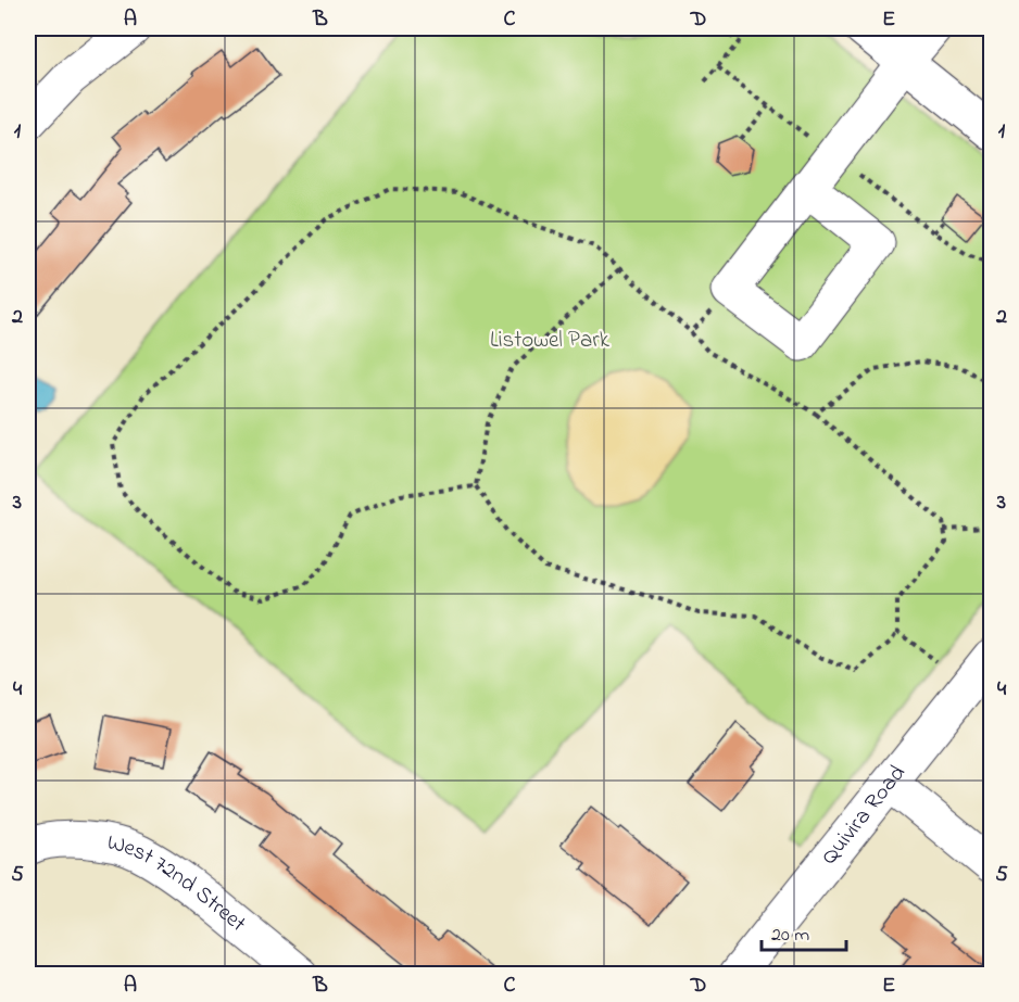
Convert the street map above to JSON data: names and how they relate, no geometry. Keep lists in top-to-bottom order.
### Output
{
  "streets": {
    "street": ["Quivira Road", "West 72nd Street"]
  },
  "parks": ["Listowel Park"],
  "scale_bar": "20 m",
  "grid": {
    "columns": [
      "A",
      "B",
      "C",
      "D",
      "E"
    ],
    "rows": [
      "1",
      "2",
      "3",
      "4",
      "5"
    ]
  }
}
